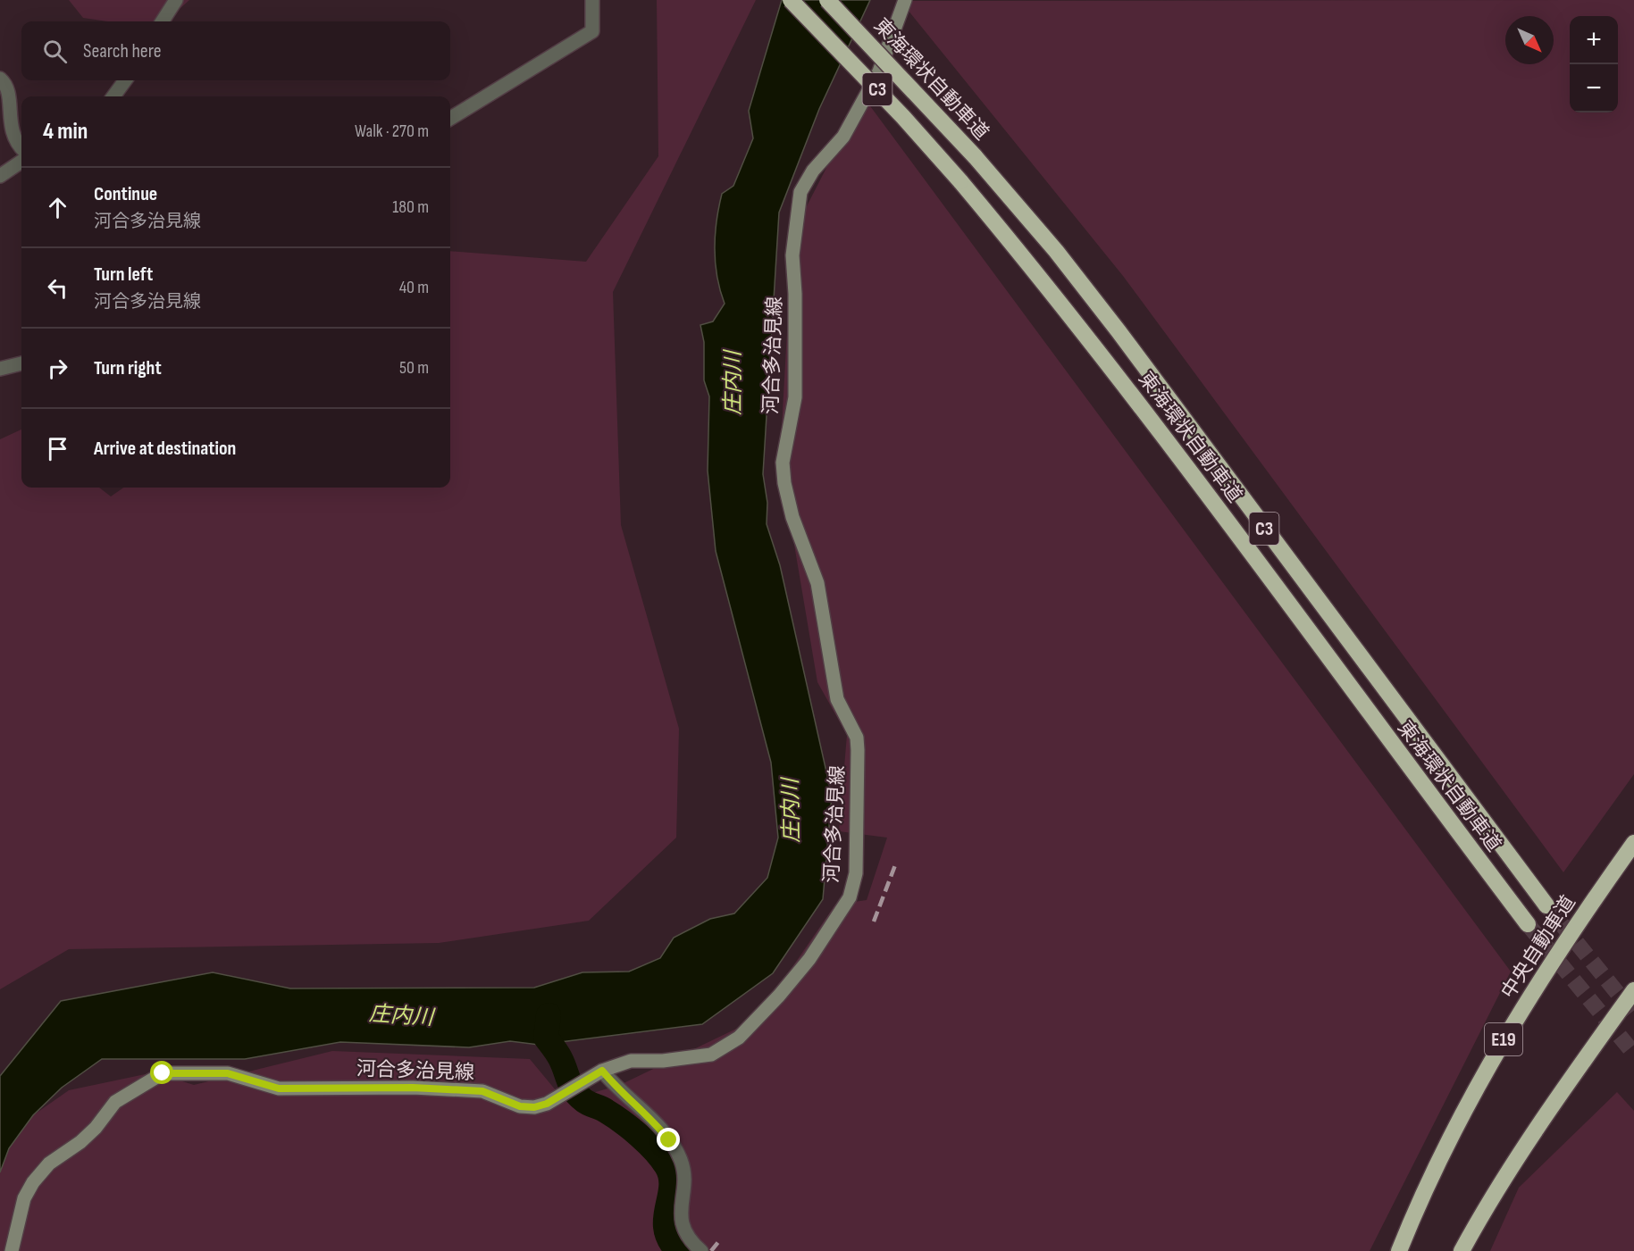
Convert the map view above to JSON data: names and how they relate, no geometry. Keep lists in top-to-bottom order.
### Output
{
  "streets": {
    "highway": [
      "東海環状自動車道",
      "C3",
      "中央自動車道",
      "E19"
    ],
    "main road": ["河合多治見線"]
  },
  "water": ["庄内川"],
  "north": "bottom right",
  "page": {
    "map_buttons": ["+", "−"],
    "search": "Search here",
    "heading": ["4 min", "Walk · 270 m"],
    "list": [
      ["Continue", "河合多治見線", "180 m"],
      ["Turn left", "河合多治見線", "40 m"],
      ["Turn right", "50 m"],
      "Arrive at destination"
    ]
  }
}
